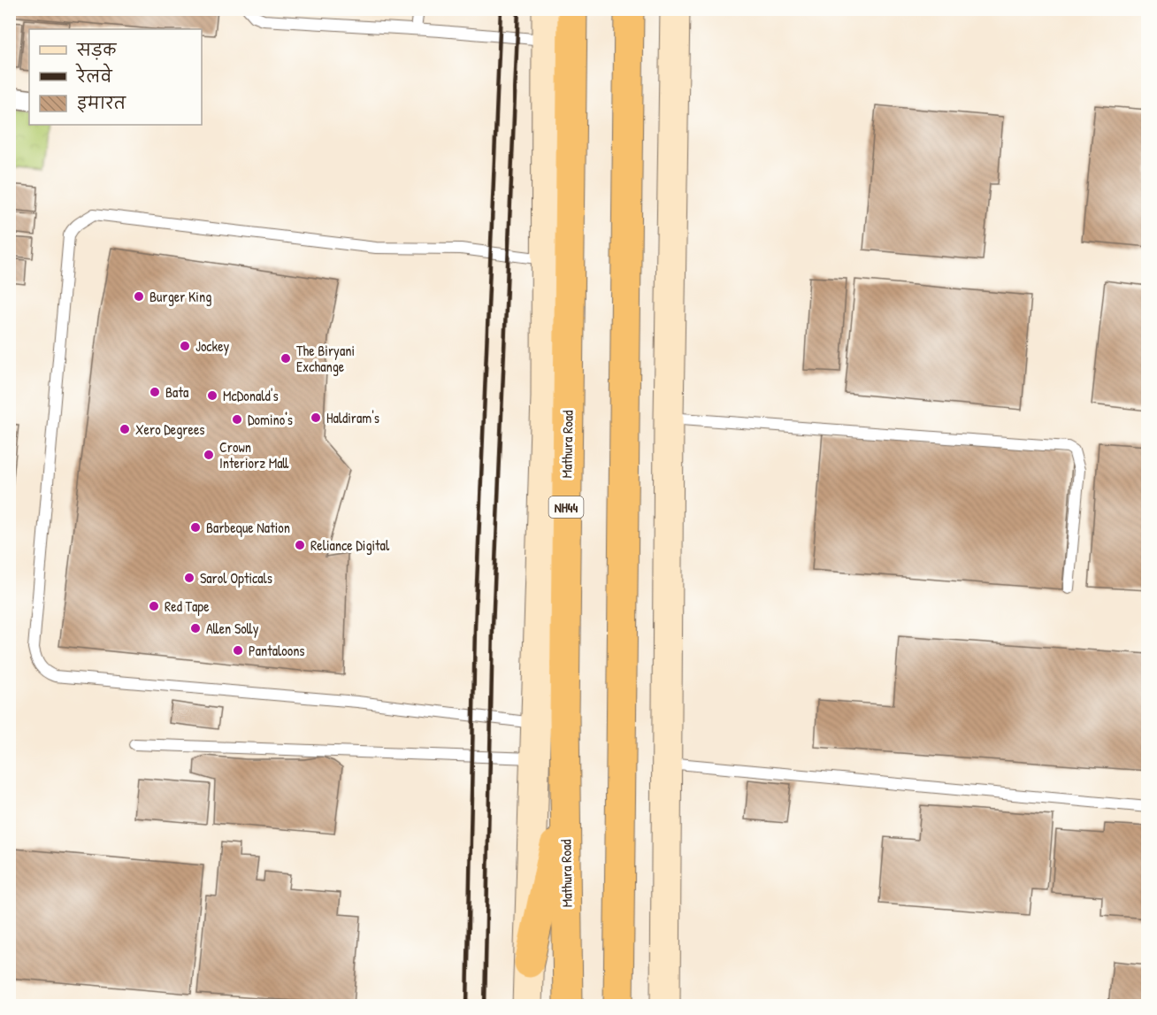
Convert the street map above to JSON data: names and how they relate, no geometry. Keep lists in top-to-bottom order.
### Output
{
  "streets": {
    "highway": ["Mathura Road", "NH44"]
  },
  "places": [
    "Burger King",
    "Jockey",
    "The Biryani Exchange",
    "Bata",
    "McDonald's",
    "Haldiram's",
    "Domino's",
    "Xero Degrees",
    "Crown Interiorz Mall",
    "Barbeque Nation",
    "Reliance Digital",
    "Sarol Opticals",
    "Red Tape",
    "Allen Solly",
    "Pantaloons"
  ],
  "legend": ["सड़क", "रेलवे", "इमारत"]
}
